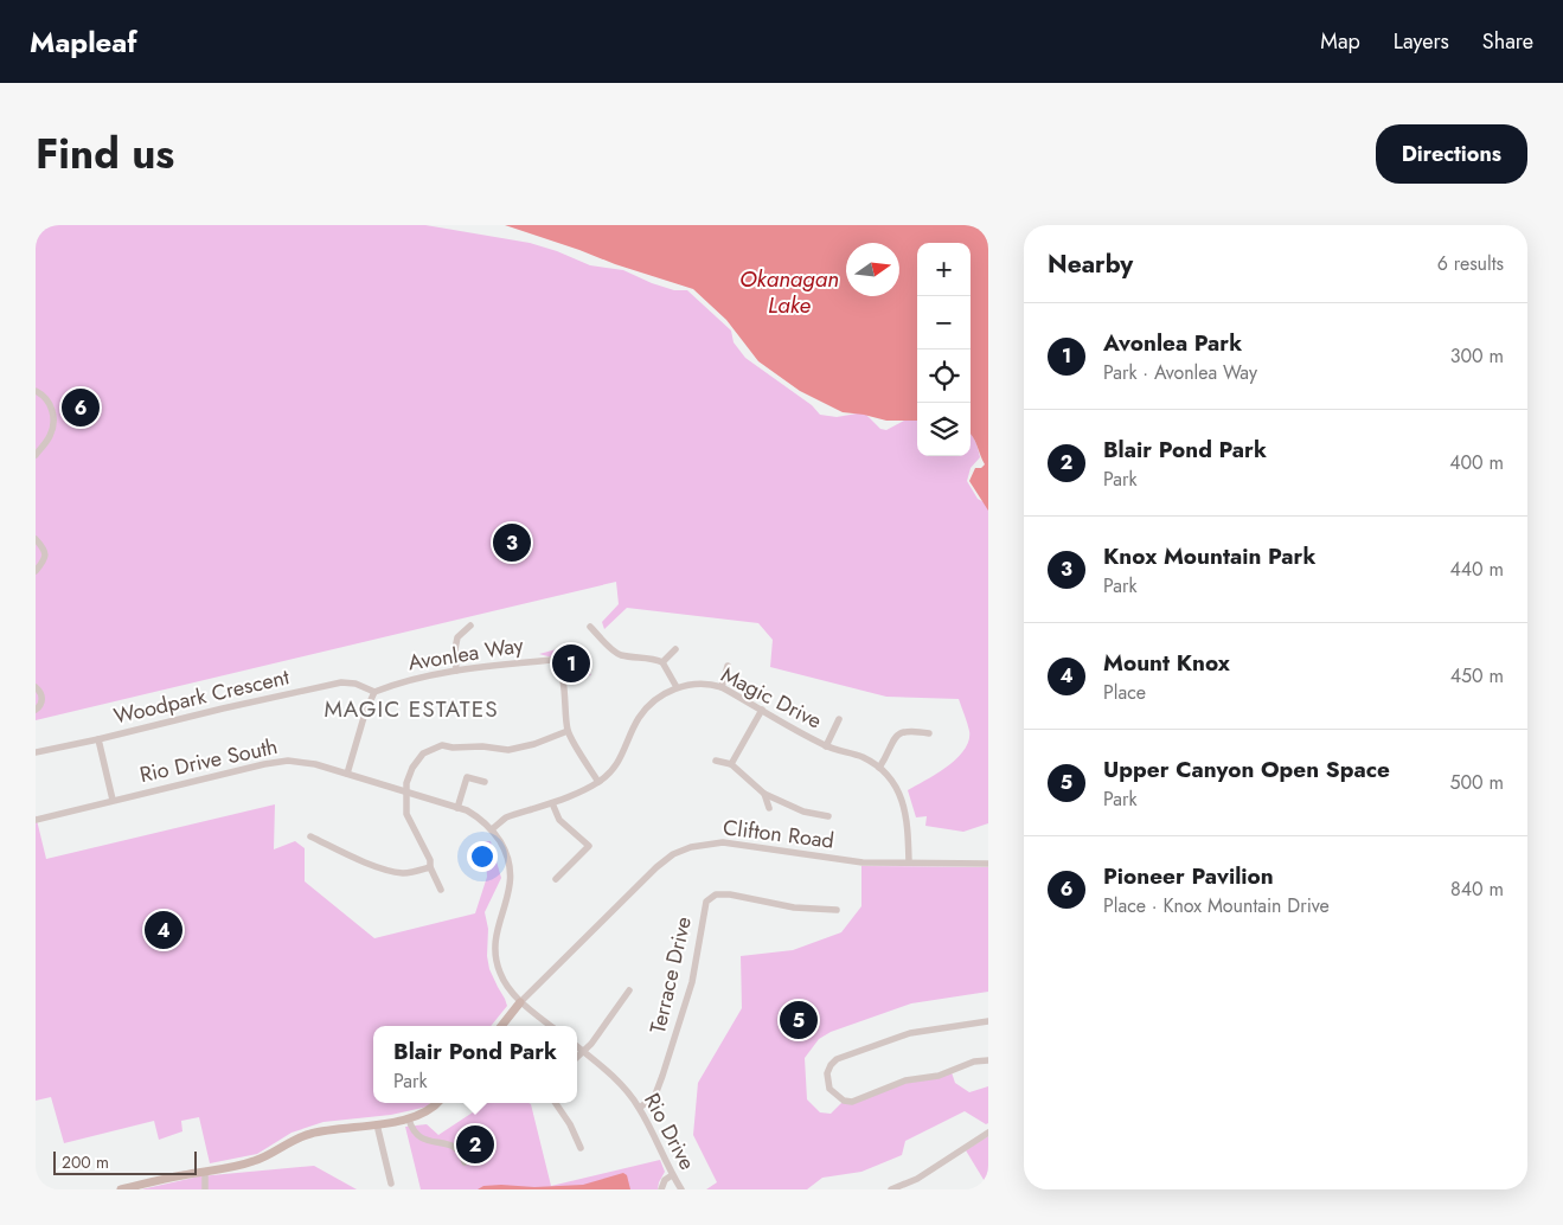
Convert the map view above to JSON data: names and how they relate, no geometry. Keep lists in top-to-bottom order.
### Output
{
  "streets": {
    "main road": ["Clifton Road"],
    "street": [
      "Avonlea Way",
      "Woodpark Crescent",
      "Magic Drive",
      "Rio Drive South",
      "Terrace Drive",
      "Rio Drive"
    ]
  },
  "crossings": [
    ["Avonlea Way", "Woodpark Crescent"],
    ["Avonlea Way", "Magic Drive"],
    ["Woodpark Crescent", "Rio Drive South"],
    ["Magic Drive", "Rio Drive South"],
    ["Magic Drive", "Clifton Road"],
    ["Rio Drive South", "Clifton Road"],
    ["Terrace Drive", "Rio Drive"]
  ],
  "districts": ["MAGIC ESTATES"],
  "water": ["Okanagan Lake"],
  "scale_bar": "200 m",
  "north": "right",
  "page": {
    "header": "Mapleaf",
    "nav": ["Map", "Layers", "Share"],
    "title": "Find us",
    "buttons": "Directions",
    "heading": ["Nearby", "6 results"],
    "map_buttons": ["+", "−"],
    "list": [
      {
        "mark": "1",
        "name": "Avonlea Park",
        "note": "Park · Avonlea Way",
        "value": "300 m"
      },
      {
        "mark": "2",
        "name": "Blair Pond Park",
        "note": "Park",
        "value": "400 m"
      },
      {
        "mark": "3",
        "name": "Knox Mountain Park",
        "note": "Park",
        "value": "440 m"
      },
      {
        "mark": "4",
        "name": "Mount Knox",
        "note": "Place",
        "value": "450 m"
      },
      {
        "mark": "5",
        "name": "Upper Canyon Open Space",
        "note": "Park",
        "value": "500 m"
      },
      {
        "mark": "6",
        "name": "Pioneer Pavilion",
        "note": "Place · Knox Mountain Drive",
        "value": "840 m"
      }
    ],
    "pins": [
      "6",
      "3",
      "1",
      "4",
      "5",
      "2"
    ],
    "popup": ["Blair Pond Park", "Park"],
    "scale": "200 m"
  }
}
